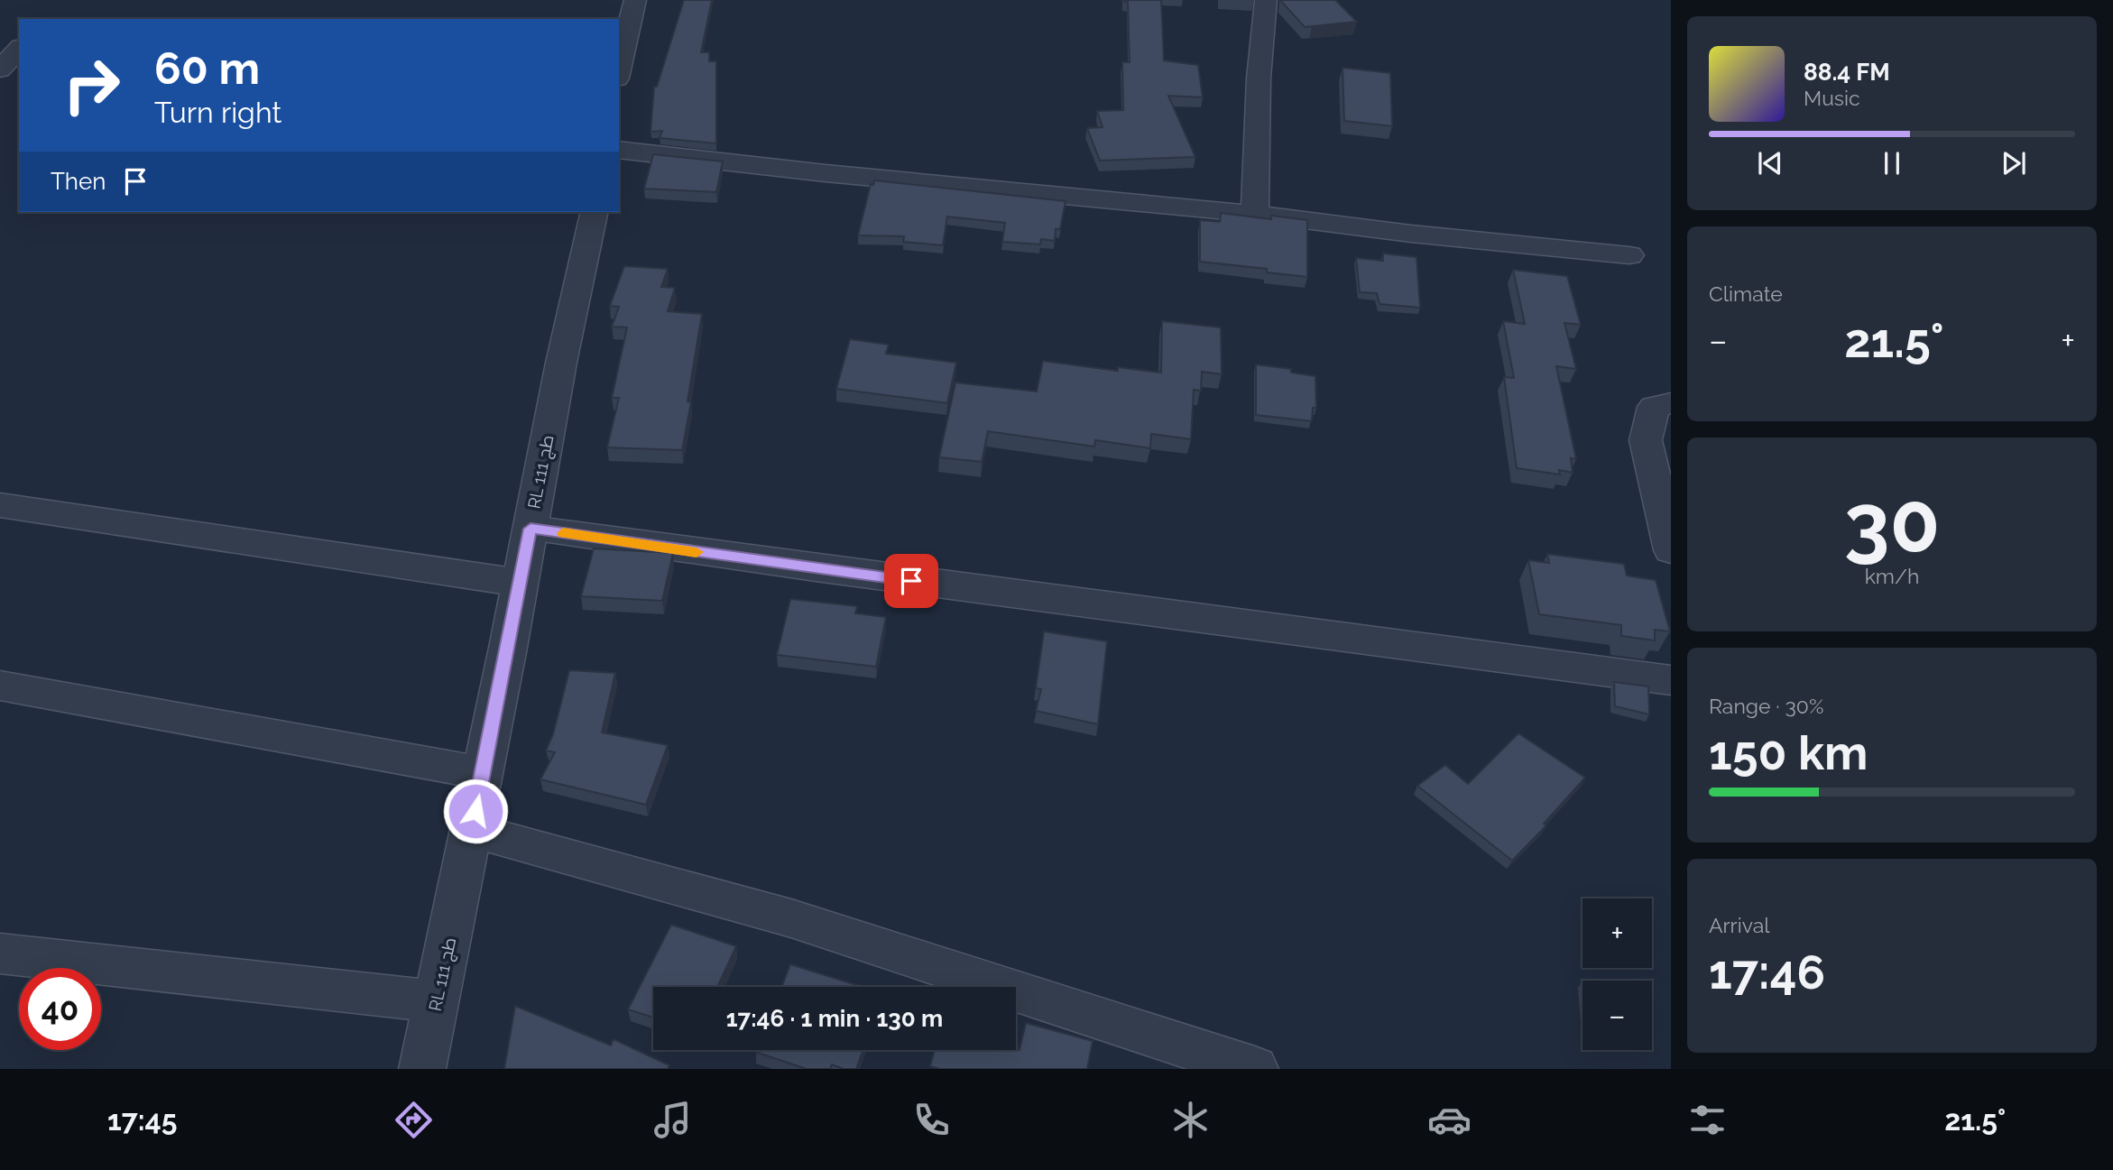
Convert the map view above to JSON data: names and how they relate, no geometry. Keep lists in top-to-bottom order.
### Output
{
  "streets": {
    "street": ["RL طج 111"]
  },
  "page": {
    "turn": ["60 m", "Turn right"],
    "song": ["88.4 FM", "Music"],
    "then": "Then",
    "tile": [
      "Climate",
      ["30", "km/h"],
      ["Range · 30%", "150 km"],
      ["Arrival", "17:46"]
    ],
    "heat": ["−", "21.5°", "+"],
    "map_buttons": ["+", "−"],
    "limit": "40",
    "trip": "17:46 · 1 min · 130 m",
    "tabs": ["17:45", "21.5°"]
  }
}
